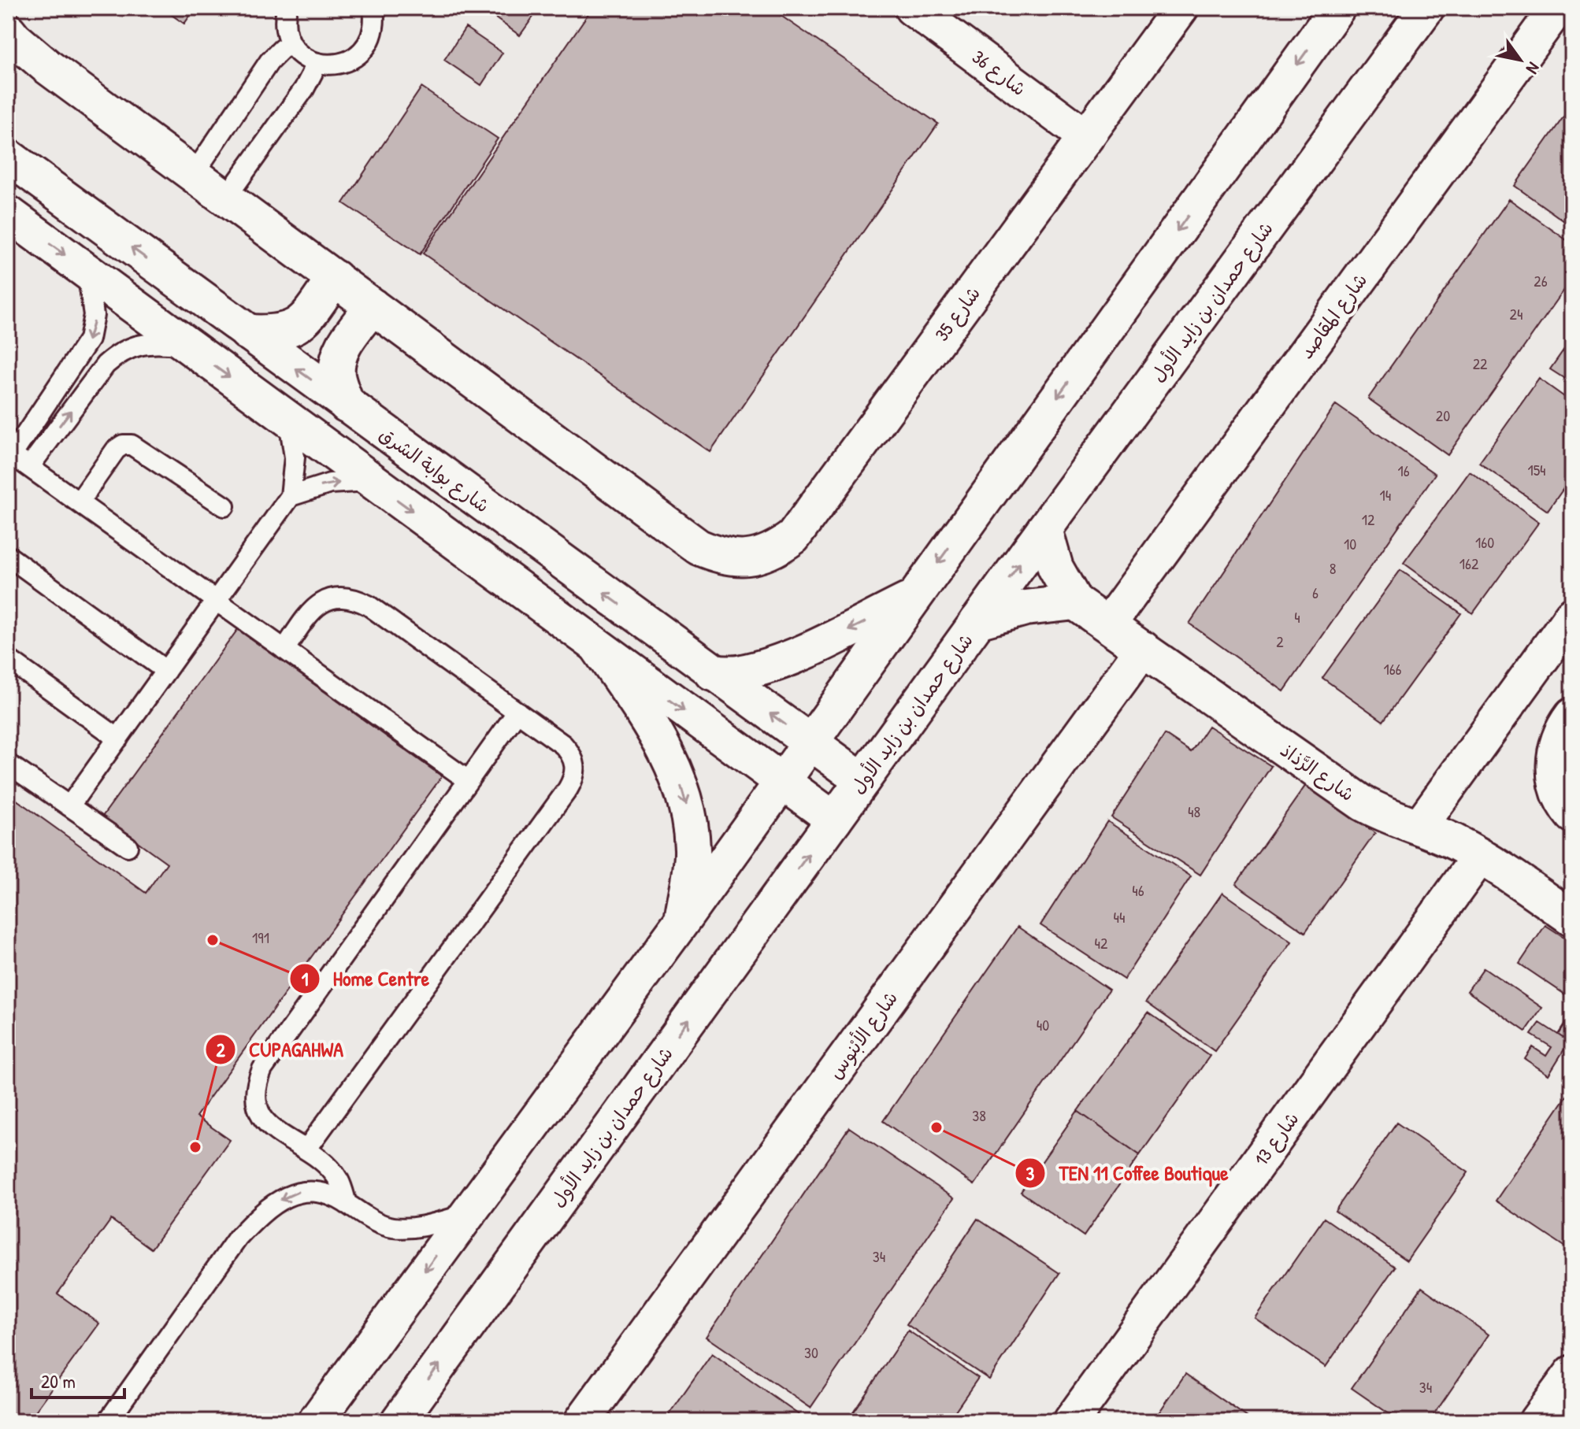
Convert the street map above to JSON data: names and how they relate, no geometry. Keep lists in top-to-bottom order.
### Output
{
  "streets": {
    "street": [
      "شارع 36",
      "شارع حمدان بن زايد الأول",
      "شارع 35",
      "شارع المقاصد",
      "شارع بوابة الشرق",
      "شارع الرَّذاذ",
      "شارع الأبْنوس",
      "شارع 13"
    ]
  },
  "crossings": [
    ["شارع 36", "شارع 35"],
    ["شارع حمدان بن زايد الأول", "شارع بوابة الشرق"],
    ["شارع حمدان بن زايد الأول", "شارع الرَّذاذ"],
    ["شارع المقاصد", "شارع الرَّذاذ"],
    ["شارع الرَّذاذ", "شارع الأبْنوس"],
    ["شارع الرَّذاذ", "شارع 13"]
  ],
  "places": ["Home Centre", "TEN 11 Coffee Boutique", "CUPAGAHWA"],
  "house_numbers": [
    "26",
    "24",
    "22",
    "20",
    "154",
    "16",
    "14",
    "12",
    "160",
    "10",
    "162",
    "8",
    "6",
    "4",
    "2",
    "166",
    "48",
    "46",
    "44",
    "191",
    "42",
    "40",
    "38",
    "34",
    "30",
    "34"
  ],
  "scale_bar": "20 m",
  "north": "bottom right"
}
